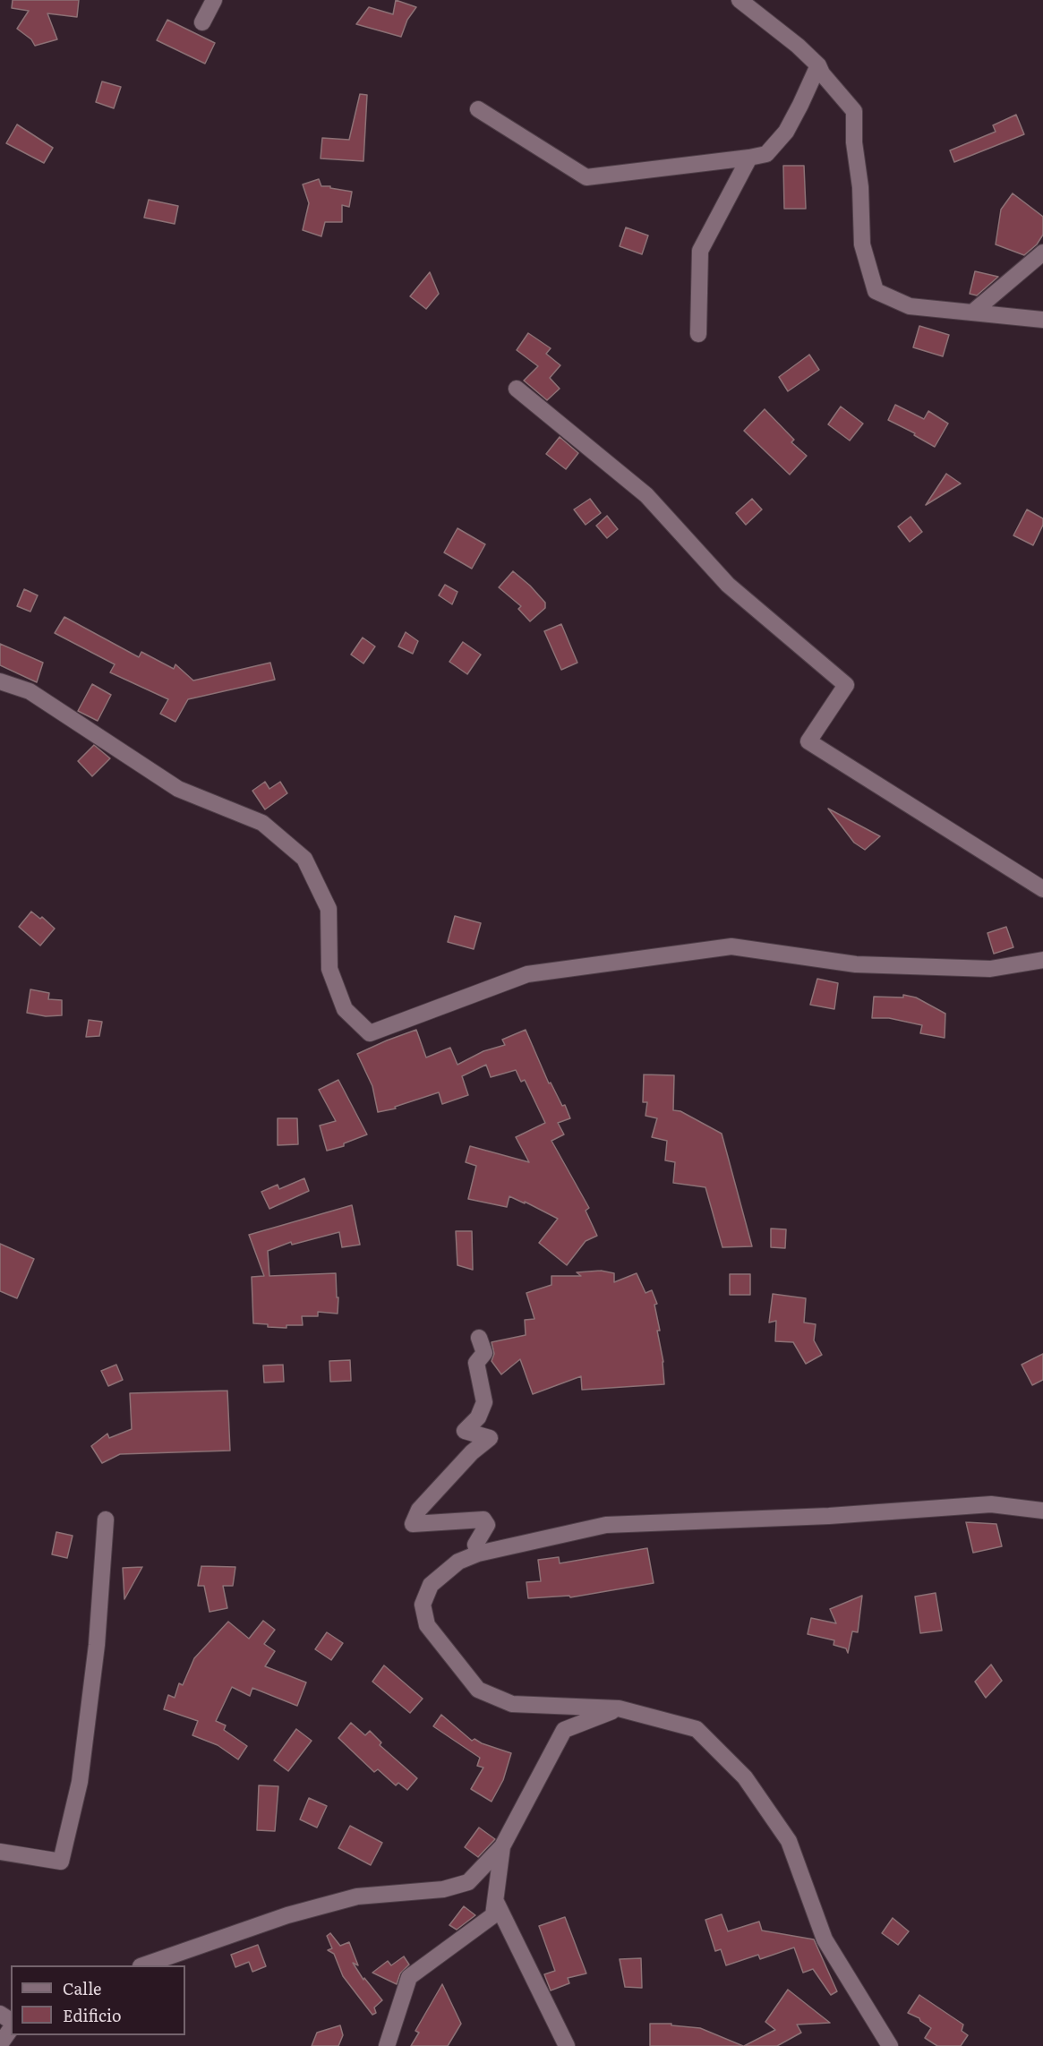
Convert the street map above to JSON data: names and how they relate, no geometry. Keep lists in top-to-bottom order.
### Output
{
  "legend": ["Calle", "Edificio"]
}
